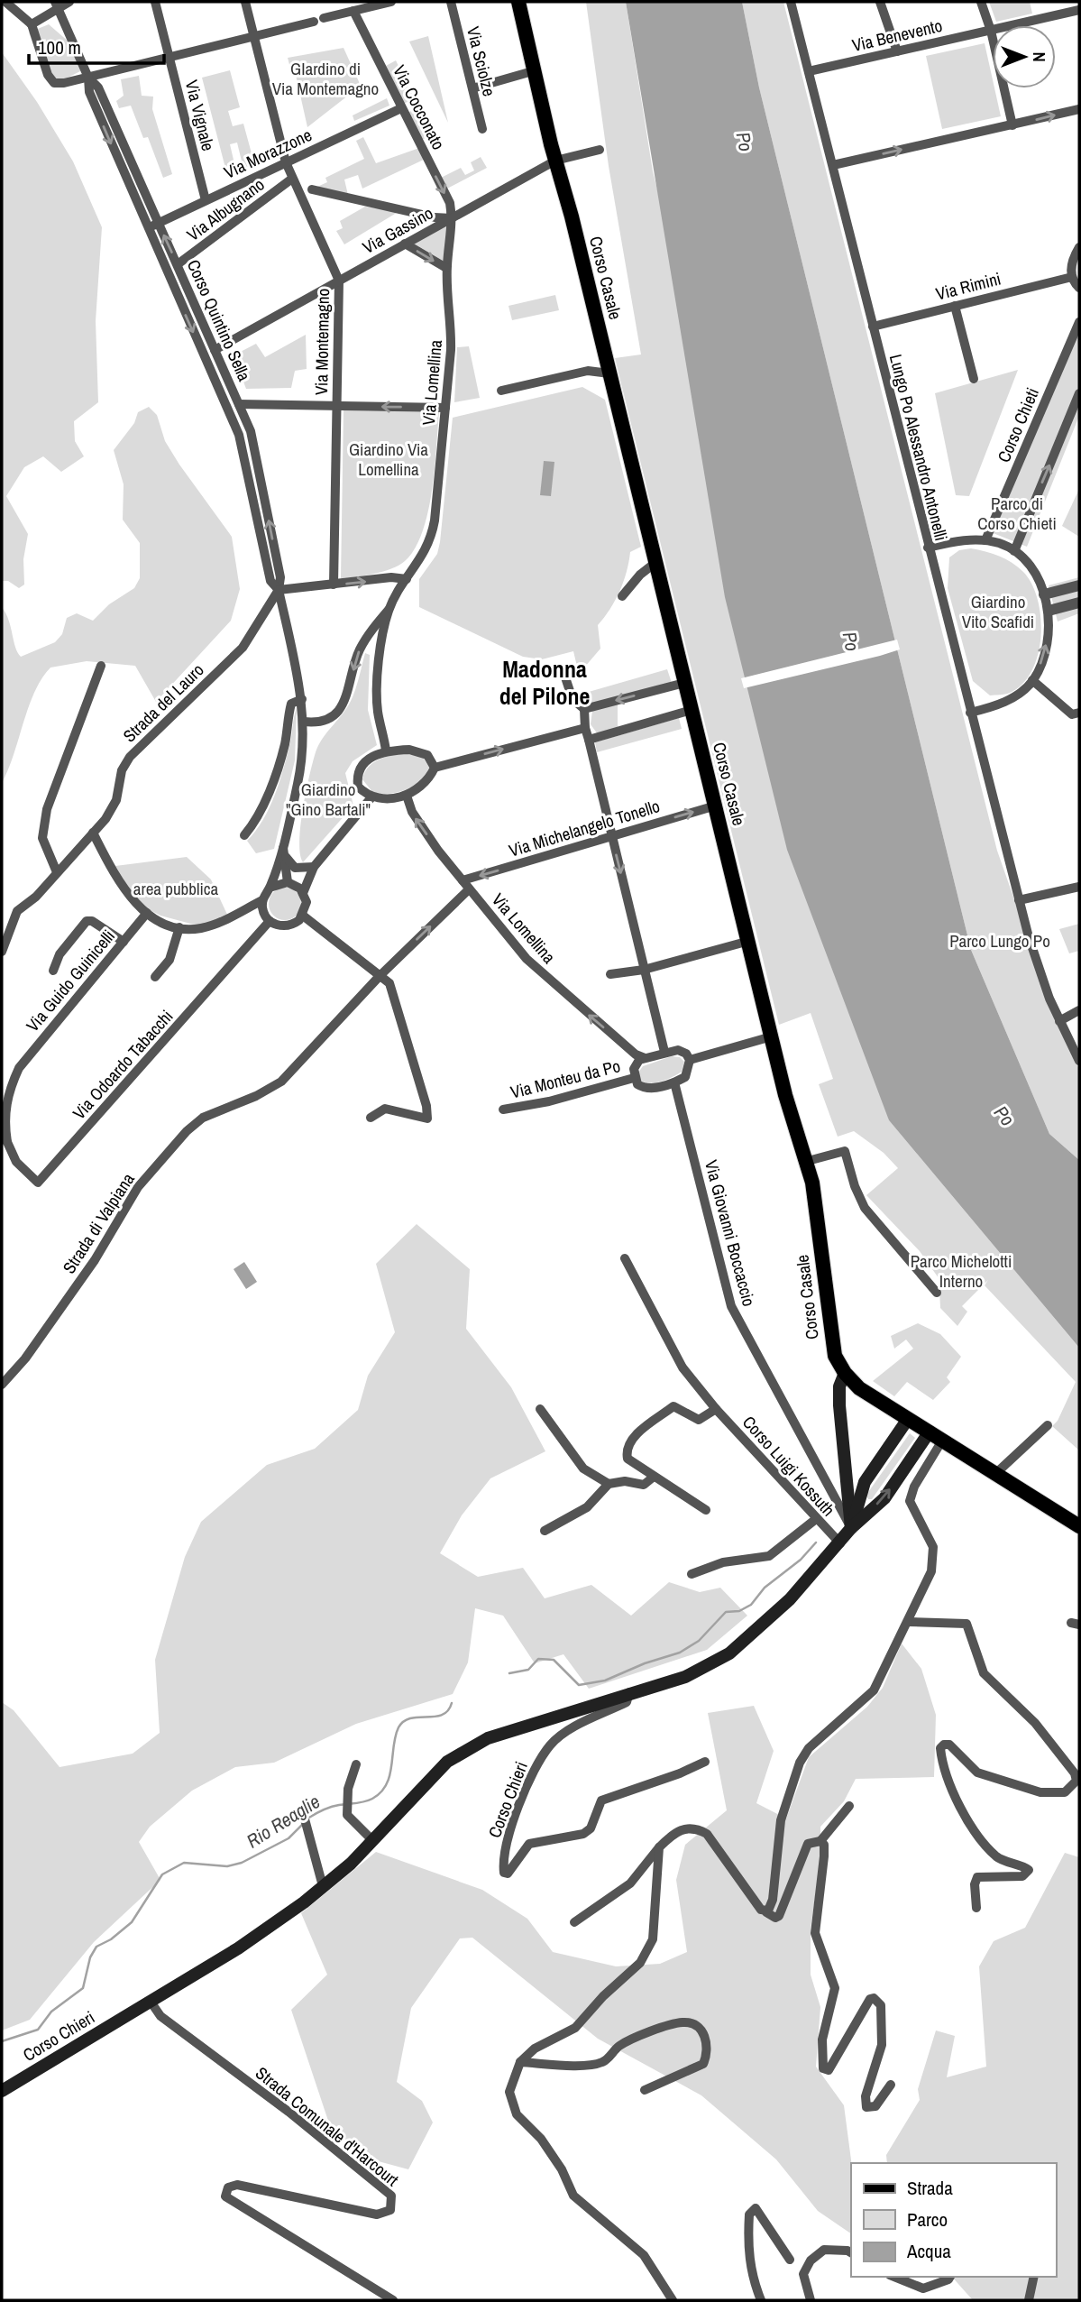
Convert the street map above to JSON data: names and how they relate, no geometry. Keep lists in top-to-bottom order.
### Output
{
  "streets": {
    "main road": ["Corso Casale", "Corso Chieri"],
    "street": [
      "Via Benevento",
      "Via Sciolze",
      "Via Cocconato",
      "Via Vignale",
      "Via Morazzone",
      "Via Albugnano",
      "Via Gassino",
      "Via Rimini",
      "Corso Quintino Sella",
      "Via Montemagno",
      "Via Lomellina",
      "Corso Chieti",
      "Lungo Po Alessandro Antonelli",
      "Strada del Lauro",
      "Via Michelangelo Tonello",
      "Via Guido Guinicelli",
      "Via Odoardo Tabacchi",
      "Via Monteu da Po",
      "Strada di Valpiana",
      "Via Giovanni Boccaccio",
      "Corso Luigi Kossuth",
      "Strada Comunale d'Harcourt"
    ]
  },
  "crossings": [
    ["Via Benevento", "Lungo Po Alessandro Antonelli"],
    ["Via Cocconato", "Via Morazzone"],
    ["Via Cocconato", "Via Gassino"],
    ["Via Cocconato", "Via Lomellina"],
    ["Via Vignale", "Via Morazzone"],
    ["Via Morazzone", "Corso Quintino Sella"],
    ["Via Morazzone", "Via Montemagno"],
    ["Via Albugnano", "Corso Quintino Sella"],
    ["Via Albugnano", "Via Montemagno"],
    ["Via Gassino", "Corso Casale"],
    ["Via Gassino", "Corso Quintino Sella"],
    ["Via Gassino", "Via Montemagno"],
    ["Via Gassino", "Via Lomellina"],
    ["Corso Casale", "Via Michelangelo Tonello"],
    ["Via Rimini", "Lungo Po Alessandro Antonelli"],
    ["Corso Quintino Sella", "Strada del Lauro"],
    ["Corso Quintino Sella", "Via Odoardo Tabacchi"],
    ["Via Lomellina", "Via Michelangelo Tonello"],
    ["Via Guido Guinicelli", "Via Odoardo Tabacchi"],
    ["Via Giovanni Boccaccio", "Corso Chieri"],
    ["Corso Luigi Kossuth", "Corso Chieri"],
    ["Corso Chieri", "Strada Comunale d'Harcourt"]
  ],
  "one_way": ["Via Cocconato", "Via Lomellina"],
  "districts": ["Madonna del Pilone"],
  "water": ["Po", "Rio Reaglie"],
  "parks": [
    "GIardino di Via Montemagno",
    "Giardino Via Lomellina",
    "Parco di Corso Chieti",
    "Giardino Vito Scafidi",
    "Giardino \"Gino Bartali\"",
    "area pubblica",
    "Parco Lungo Po",
    "Parco Michelotti Interno"
  ],
  "legend": ["Strada", "Parco", "Acqua"],
  "scale_bar": "100 m",
  "north": "right"
}
